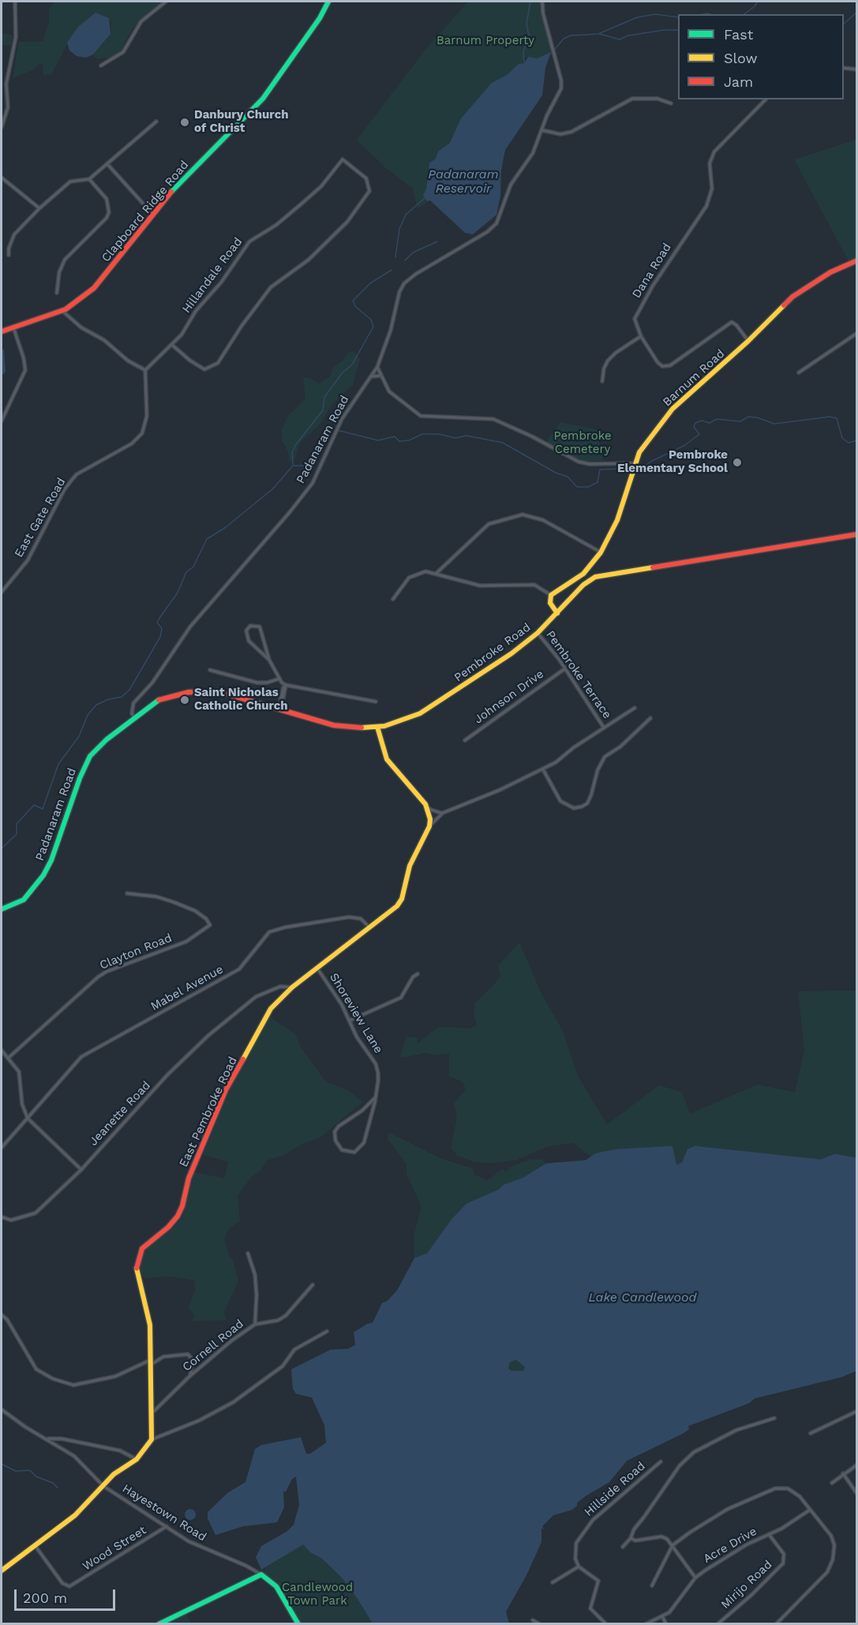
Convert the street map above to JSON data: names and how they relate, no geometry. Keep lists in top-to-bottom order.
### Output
{
  "streets": {
    "street": [
      "Clapboard Ridge Road",
      "Dana Road",
      "Hillandale Road",
      "Barnum Road",
      "Padanaram Road",
      "East Gate Road",
      "Pembroke Road",
      "Pembroke Terrace",
      "Johnson Drive",
      "Clayton Road",
      "Mabel Avenue",
      "Shoreview Lane",
      "East Pembroke Road",
      "Jeanette Road",
      "Cornell Road",
      "Hillside Road",
      "Hayestown Road",
      "Acre Drive",
      "Wood Street",
      "Mirijo Road"
    ]
  },
  "crossings": [
    ["Dana Road", "Barnum Road"],
    ["Hillandale Road", "East Gate Road"],
    ["Padanaram Road", "Pembroke Road"],
    ["Pembroke Road", "Pembroke Terrace"],
    ["Pembroke Terrace", "Johnson Drive"],
    ["Pembroke Terrace", "East Pembroke Road"],
    ["Mabel Avenue", "East Pembroke Road"],
    ["Shoreview Lane", "East Pembroke Road"],
    ["East Pembroke Road", "Jeanette Road"],
    ["East Pembroke Road", "Cornell Road"],
    ["Hayestown Road", "Wood Street"],
    ["Acre Drive", "Mirijo Road"]
  ],
  "water": ["Padanaram Reservoir", "Lake Candlewood"],
  "parks": ["Barnum Property", "Pembroke Cemetery", "Candlewood Town Park"],
  "places": ["Danbury Church of Christ", "Pembroke Elementary School", "Saint Nicholas Catholic Church"],
  "legend": ["Fast", "Slow", "Jam"],
  "scale_bar": "200 m"
}
